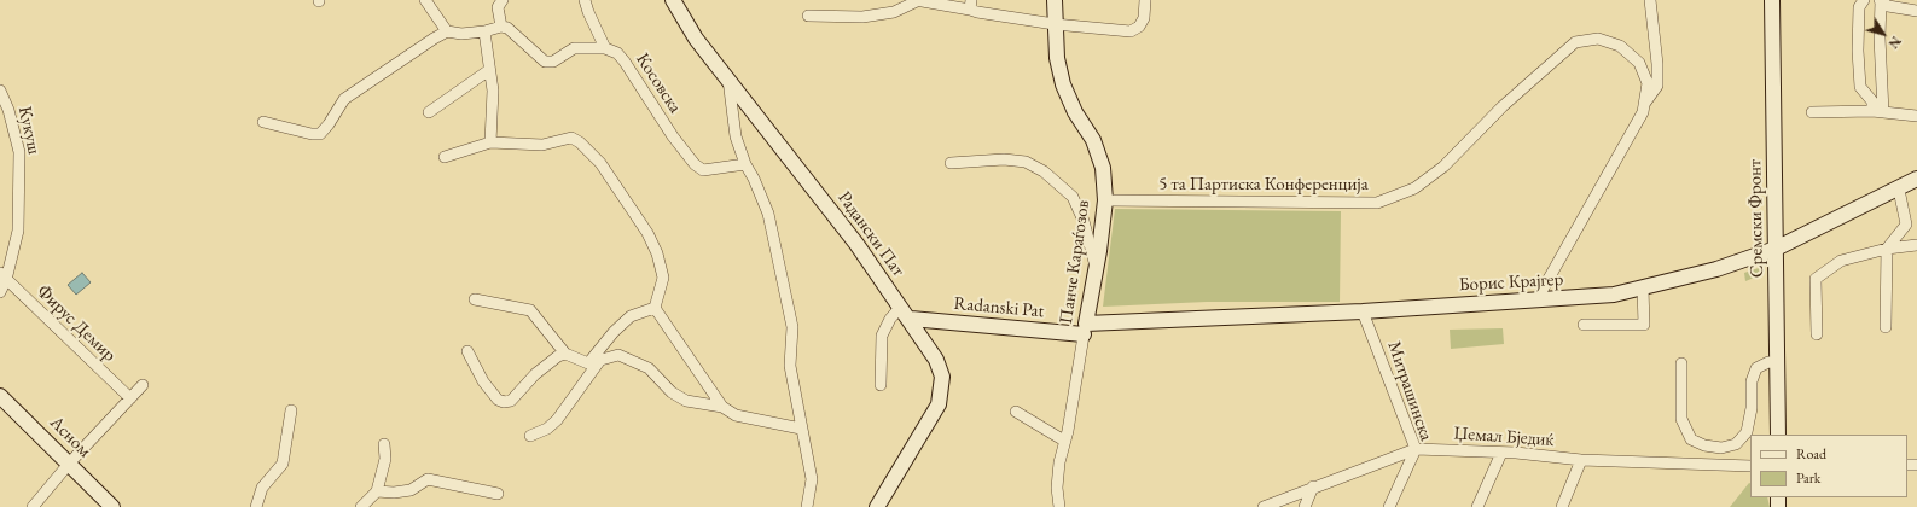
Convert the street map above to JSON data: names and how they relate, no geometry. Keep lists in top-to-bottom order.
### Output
{
  "streets": {
    "street": [
      "Косовска",
      "Кукуш",
      "5 та Партиска Конференција",
      "Сремски Фронт",
      "Радански Пат",
      "Панче Караѓозов",
      "Борис Крајгер",
      "Radanski Pat",
      "Фирус Демир",
      "Митрашинска",
      "Асном",
      "Џемал Бједиќ"
    ]
  },
  "crossings": [
    ["Кукуш", "Фирус Демир"],
    ["5 та Партиска Конференција", "Панче Караѓозов"],
    ["5 та Партиска Конференција", "Борис Крајгер"],
    ["Сремски Фронт", "Борис Крајгер"],
    ["Радански Пат", "Radanski Pat"],
    ["Панче Караѓозов", "Борис Крајгер"],
    ["Панче Караѓозов", "Radanski Pat"],
    ["Борис Крајгер", "Radanski Pat"],
    ["Борис Крајгер", "Митрашинска"],
    ["Митрашинска", "Џемал Бједиќ"]
  ],
  "legend": ["Road", "Park"],
  "north": "bottom right"
}
